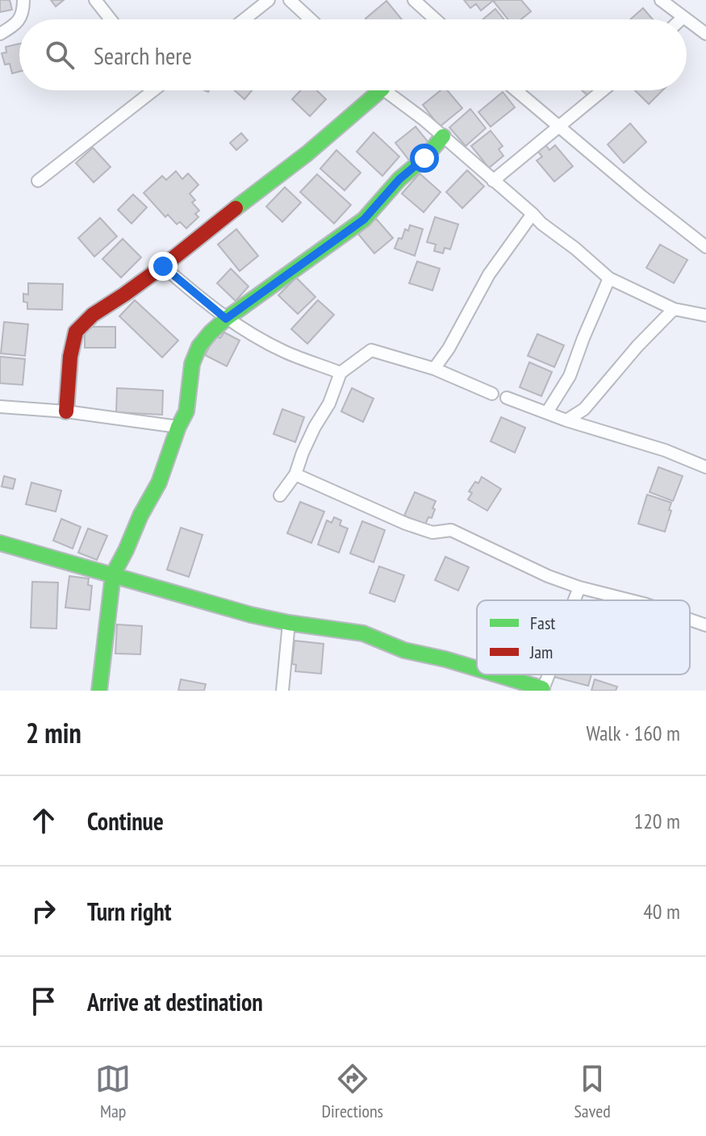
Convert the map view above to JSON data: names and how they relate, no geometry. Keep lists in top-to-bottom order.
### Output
{
  "legend": ["Fast", "Jam"],
  "page": {
    "search": "Search here",
    "heading": ["2 min", "Walk · 160 m"],
    "list": [
      ["Continue", "120 m"],
      ["Turn right", "40 m"],
      "Arrive at destination"
    ],
    "nav": ["Map", "Directions", "Saved"]
  }
}
